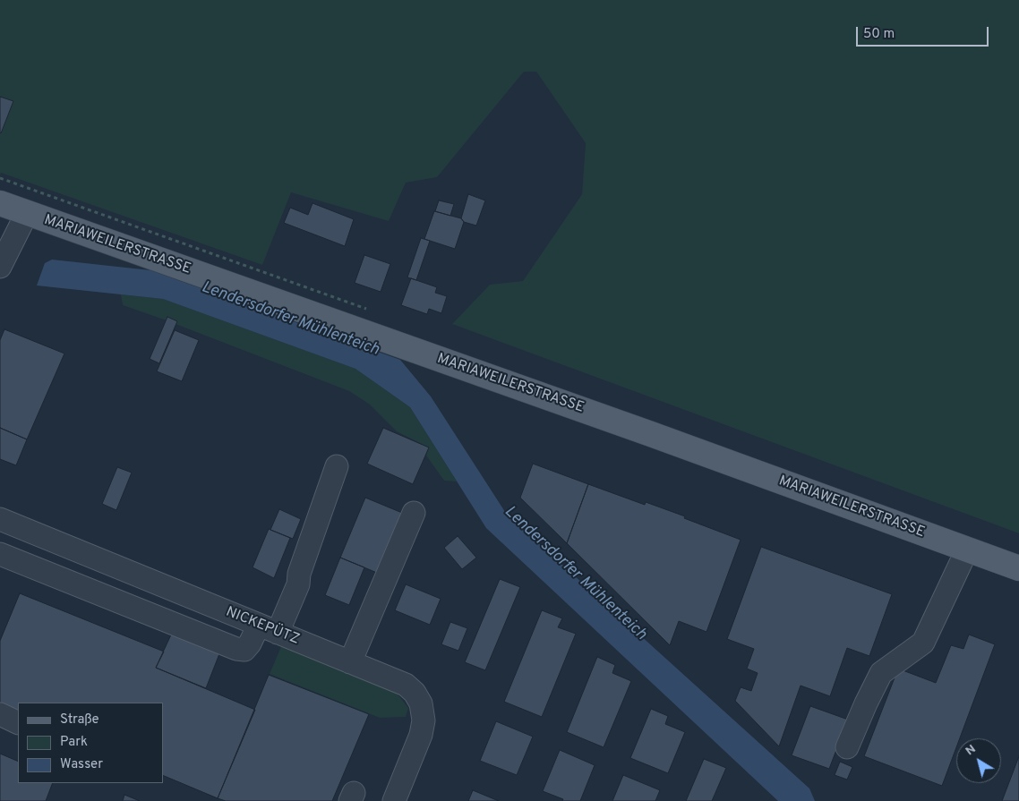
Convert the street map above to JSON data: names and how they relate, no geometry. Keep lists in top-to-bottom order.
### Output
{
  "streets": {
    "main road": ["MARIAWEILERSTRASSE"],
    "street": ["NICKEPÜTZ"]
  },
  "water": ["Lendersdorfer Mühlenteich"],
  "legend": ["Straße", "Park", "Wasser"],
  "scale_bar": "50 m",
  "north": "top left"
}
